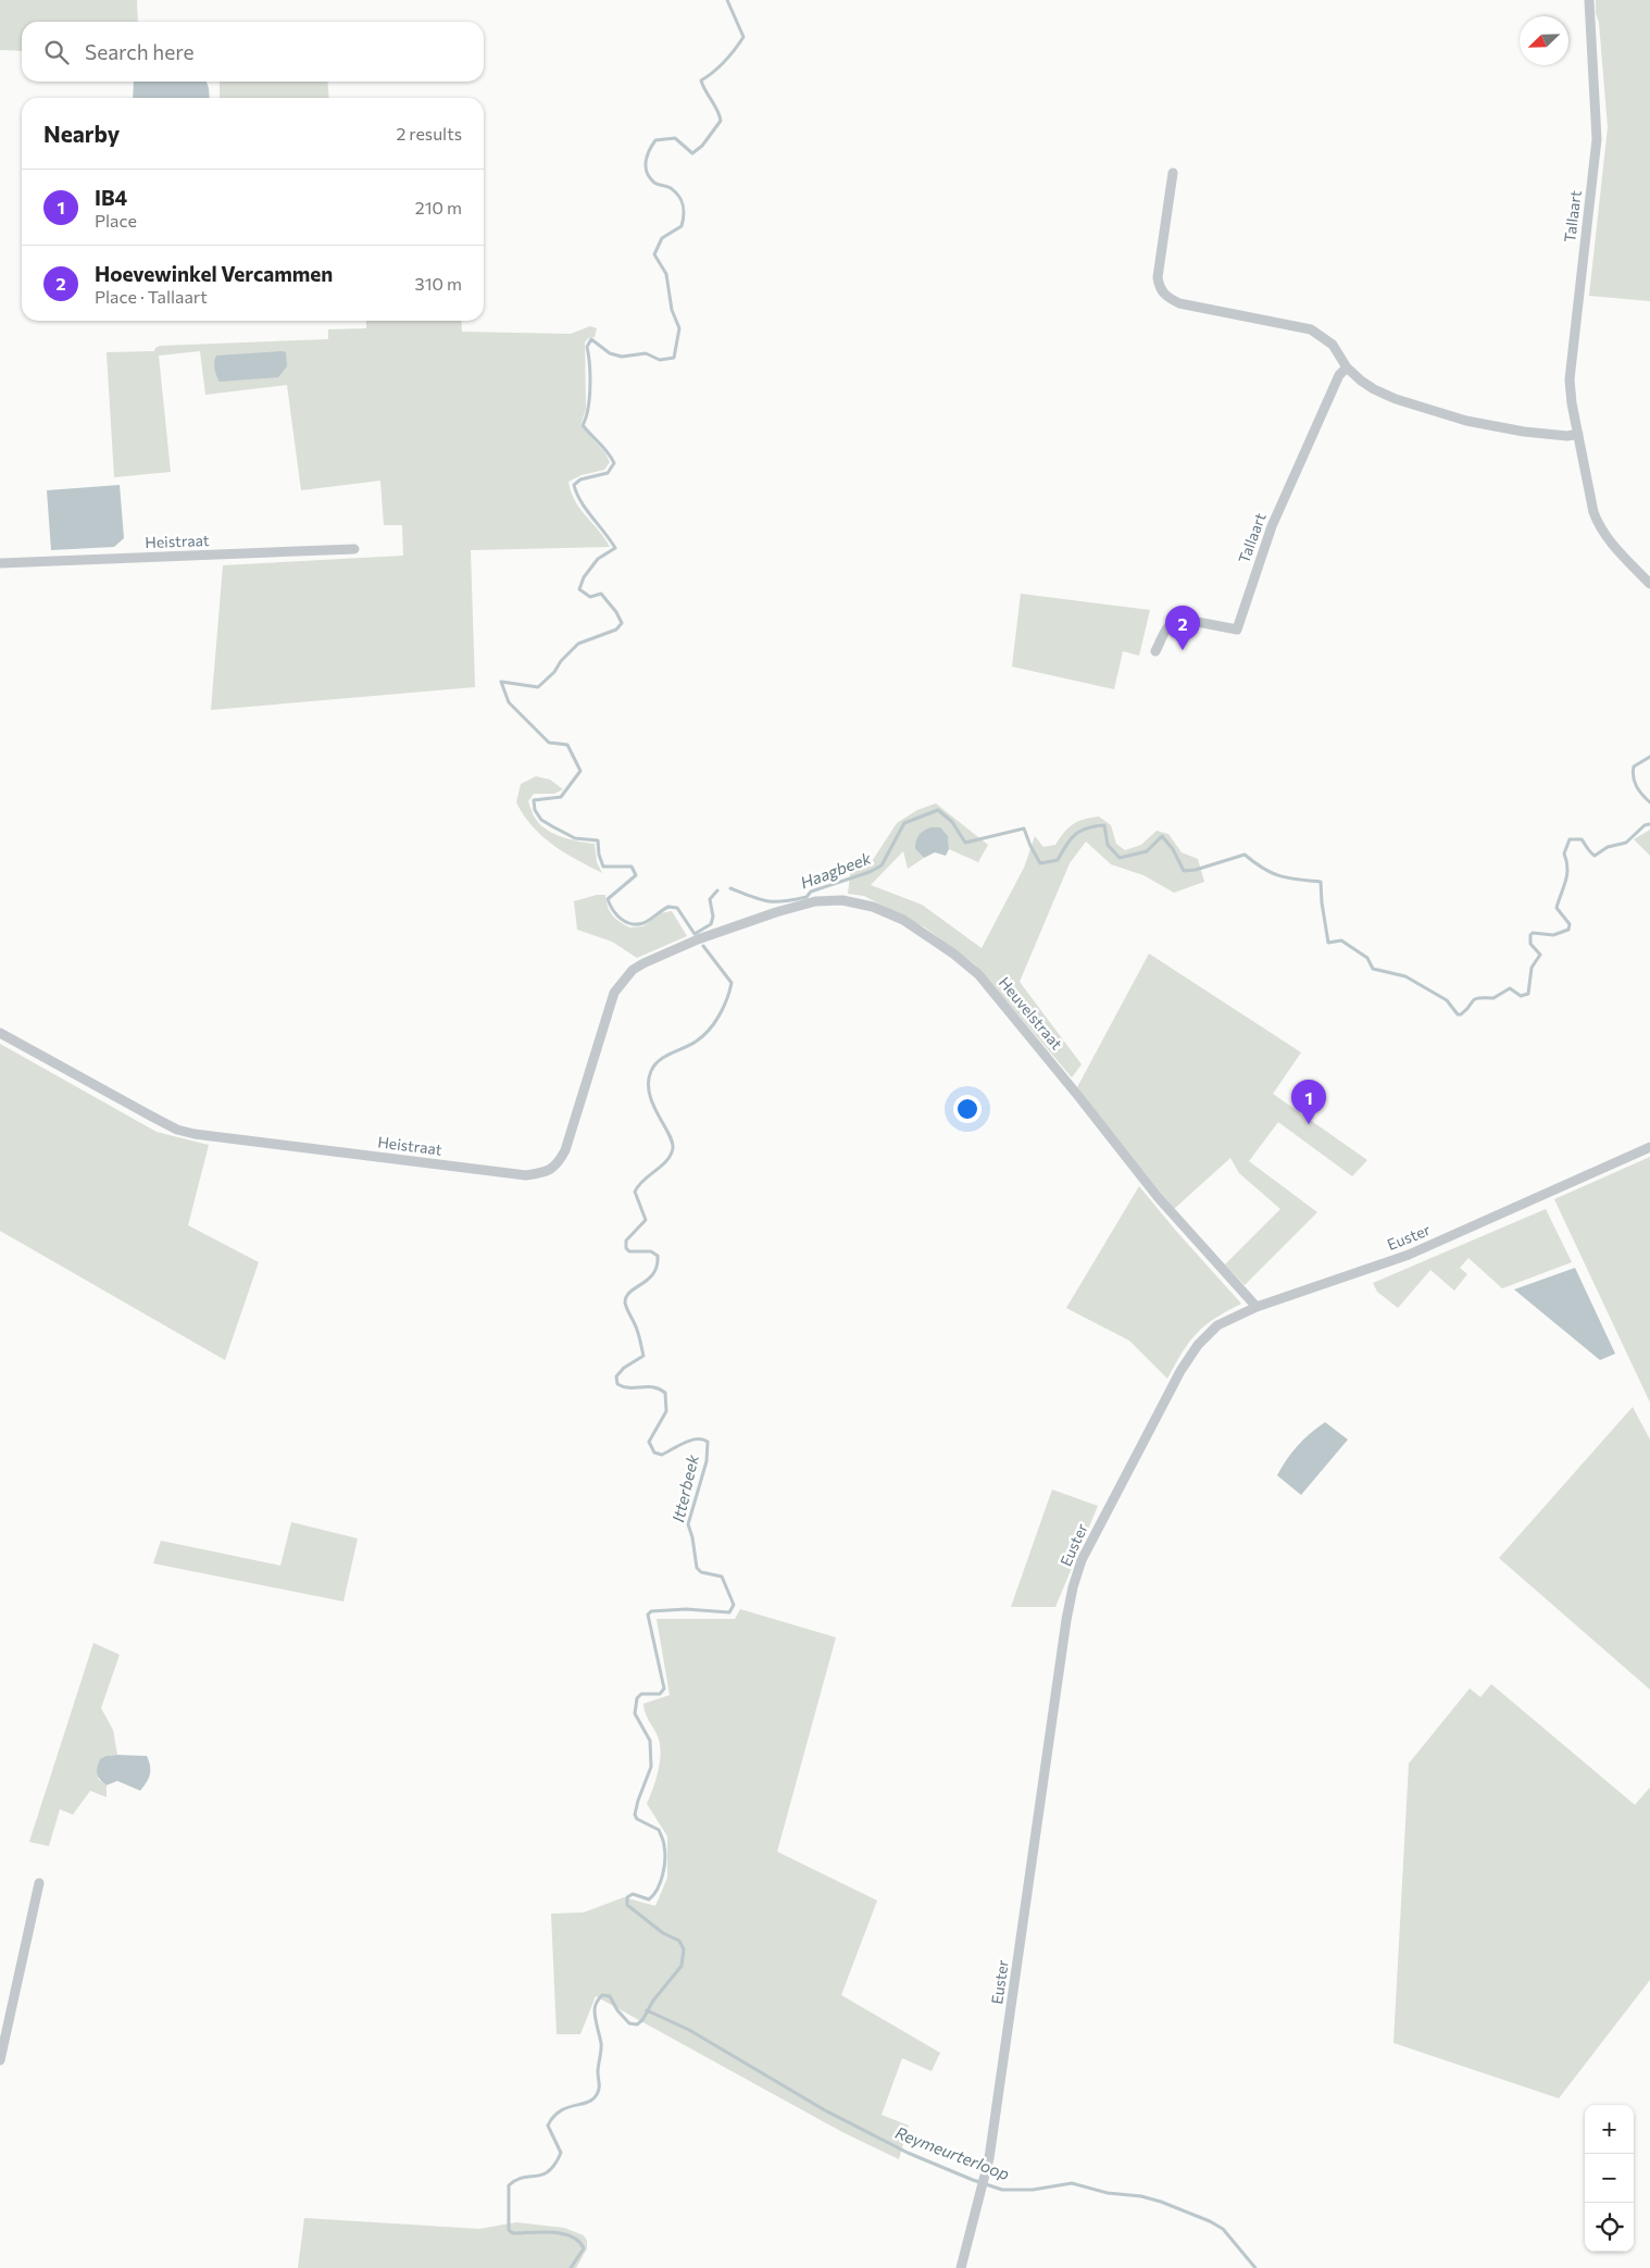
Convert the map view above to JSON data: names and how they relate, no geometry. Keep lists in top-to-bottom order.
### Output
{
  "streets": {
    "street": [
      "Tallaart",
      "Heistraat",
      "Heuvelstraat",
      "Euster"
    ]
  },
  "crossings": [
    ["Heistraat", "Heuvelstraat"],
    ["Heuvelstraat", "Euster"]
  ],
  "water": ["Haagbeek", "Itterbeek", "Reymeurterloop"],
  "north": "bottom left",
  "page": {
    "search": "Search here",
    "heading": ["Nearby", "2 results"],
    "list": [
      {
        "mark": "1",
        "name": "IB4",
        "note": "Place",
        "value": "210 m"
      },
      {
        "mark": "2",
        "name": "Hoevewinkel Vercammen",
        "note": "Place · Tallaart",
        "value": "310 m"
      }
    ],
    "pins": ["2", "1"],
    "map_buttons": ["+", "−"]
  }
}
